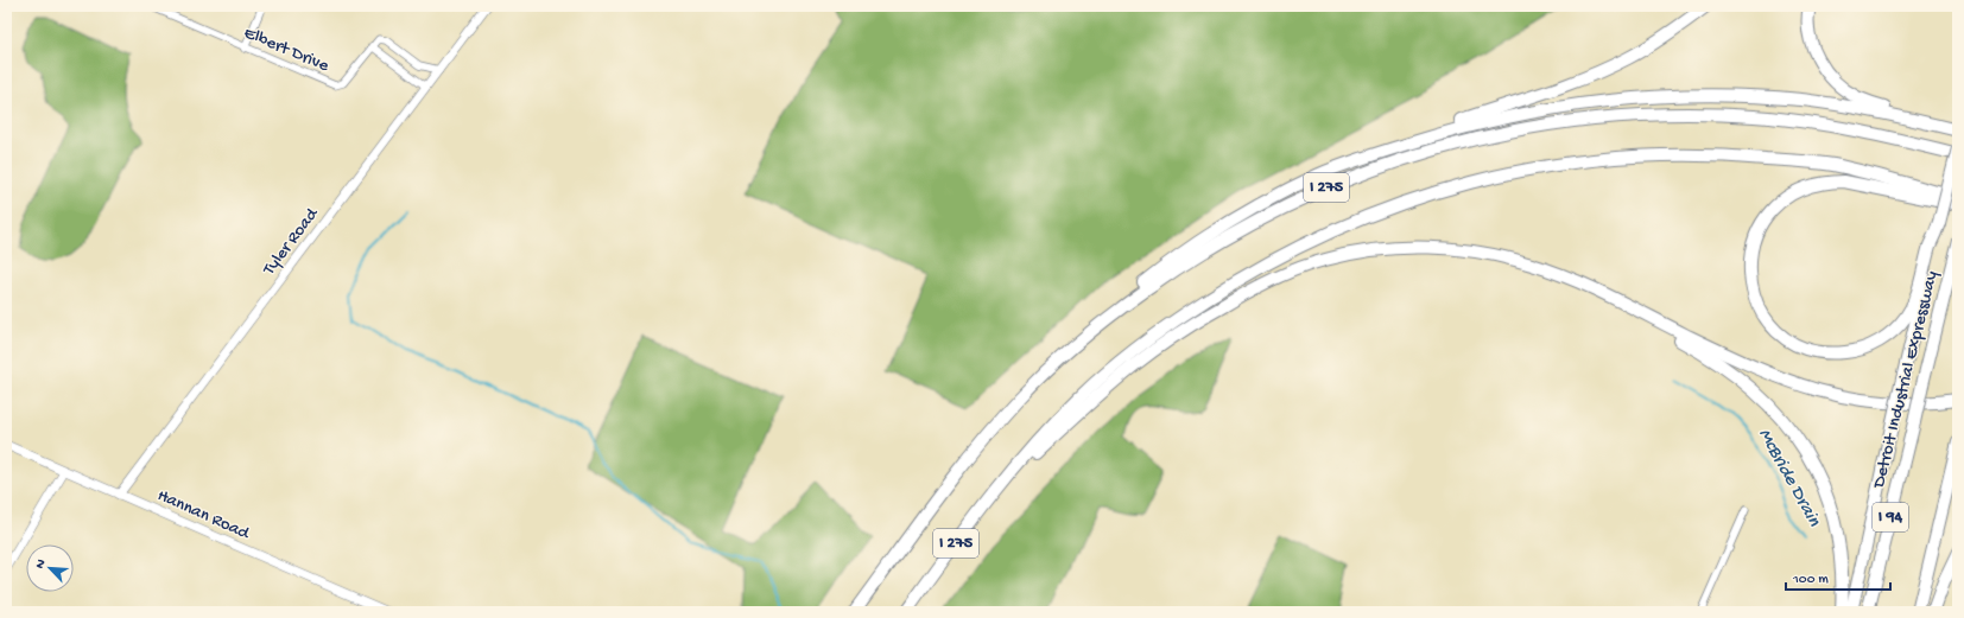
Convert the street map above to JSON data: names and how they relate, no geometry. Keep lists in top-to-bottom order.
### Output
{
  "streets": {
    "highway": ["I 275", "Detroit Industrial Expressway", "I 94"],
    "street": ["Elbert Drive", "Tyler Road", "Hannan Road"]
  },
  "crossings": [
    ["Tyler Road", "Hannan Road"]
  ],
  "water": ["McBride Drain"],
  "scale_bar": "100 m",
  "north": "top left"
}
